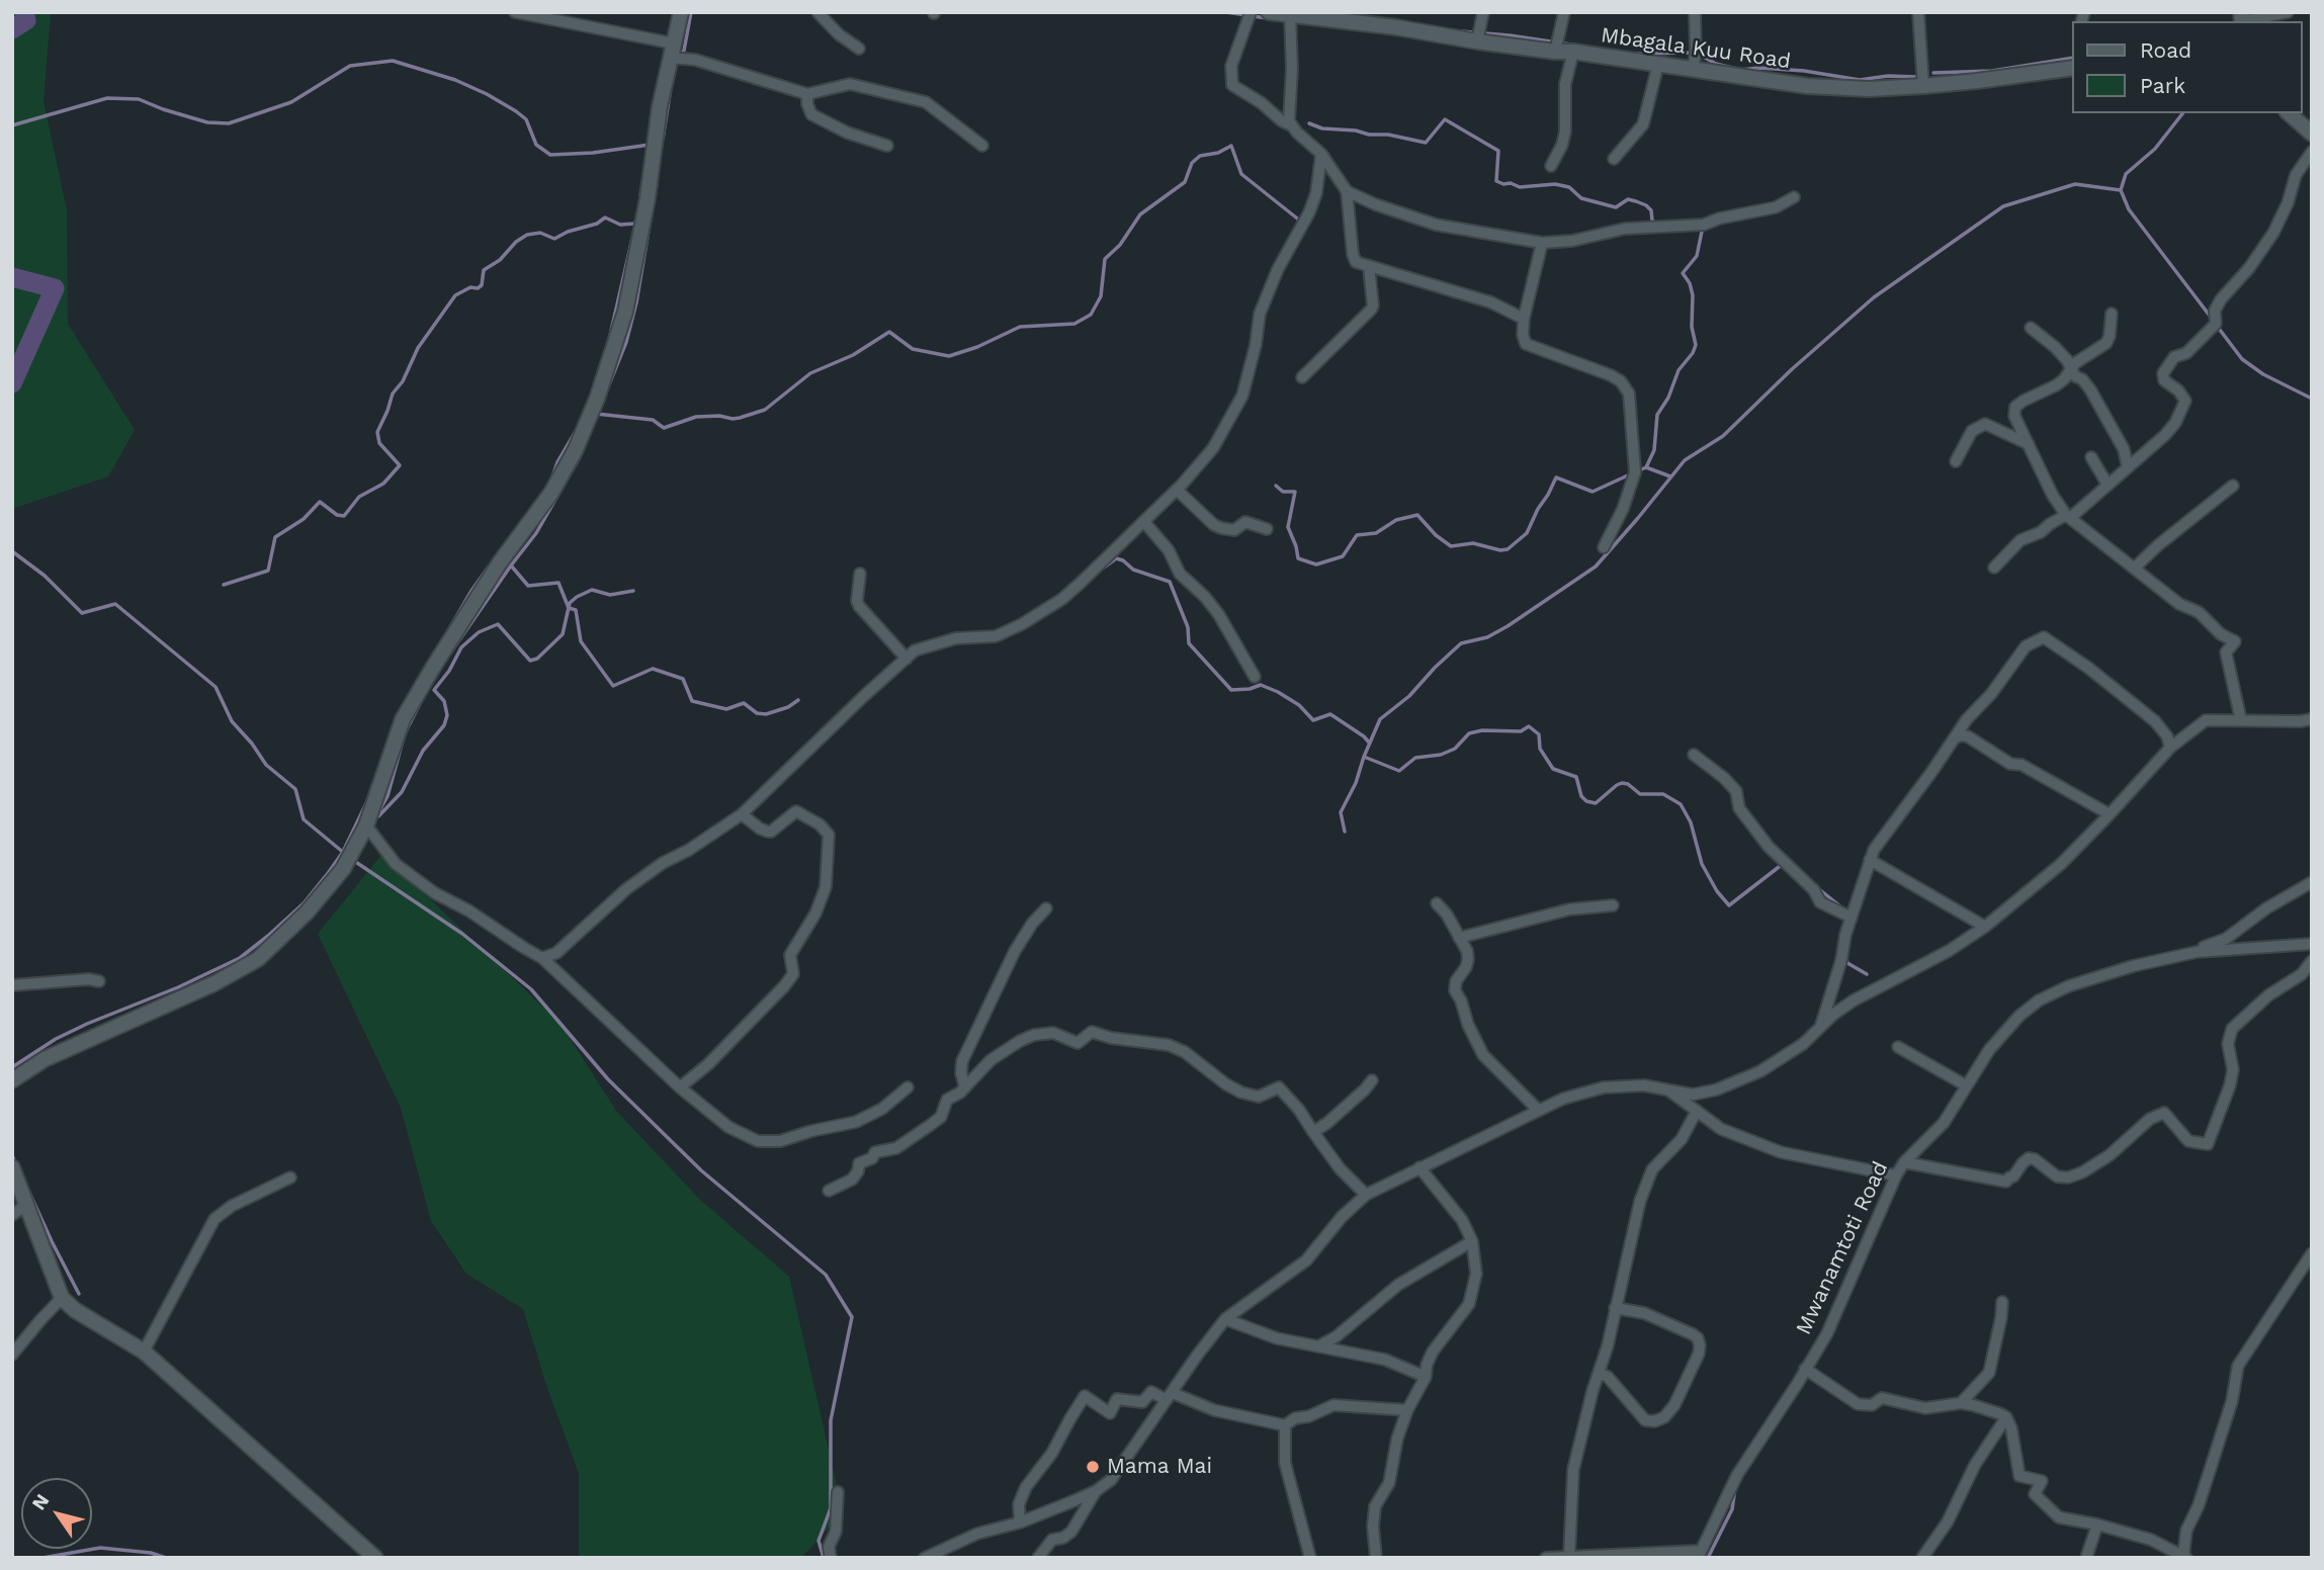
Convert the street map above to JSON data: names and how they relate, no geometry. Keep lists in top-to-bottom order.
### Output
{
  "streets": {
    "street": ["Mbagala Kuu Road", "Mwanamtoti Road"]
  },
  "places": ["Mama Mai"],
  "legend": ["Road", "Park"],
  "north": "top left"
}
